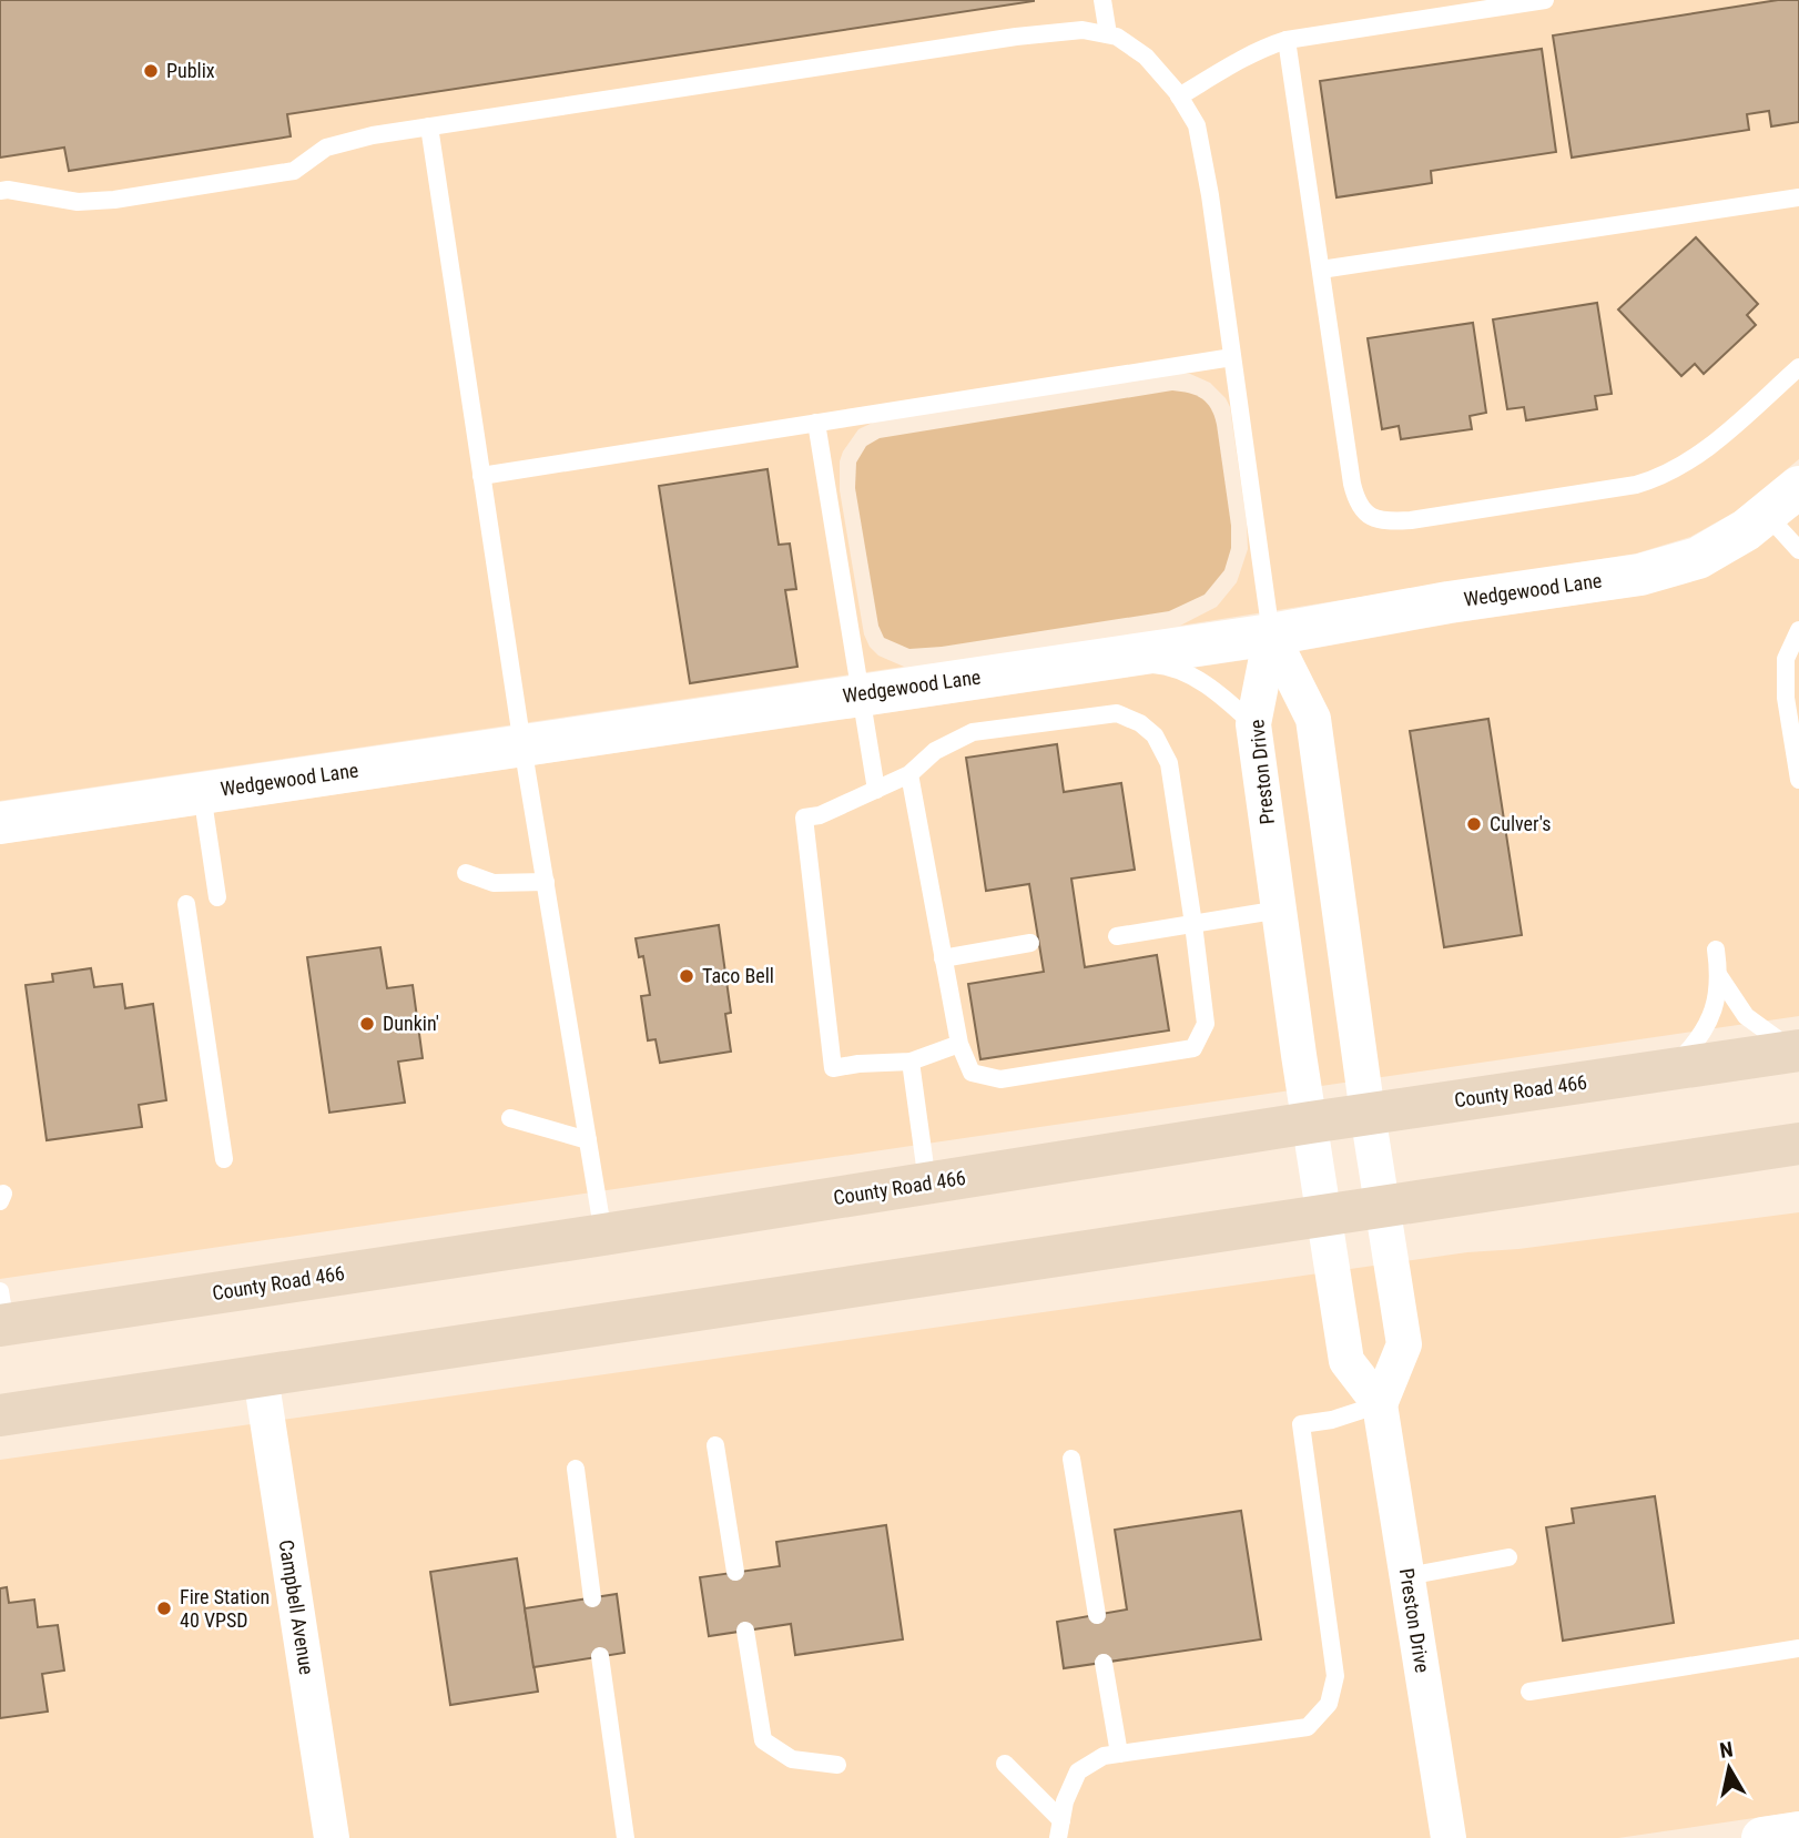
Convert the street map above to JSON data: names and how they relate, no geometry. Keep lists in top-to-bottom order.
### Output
{
  "streets": {
    "main road": ["County Road 466"],
    "street": ["Wedgewood Lane", "Preston Drive", "Campbell Avenue"]
  },
  "crossings": [
    ["Wedgewood Lane", "Preston Drive"],
    ["Preston Drive", "County Road 466"]
  ],
  "places": [
    "Publix",
    "Culver's",
    "Taco Bell",
    "Dunkin'",
    "Fire Station 40 VPSD"
  ],
  "north": "top"
}
